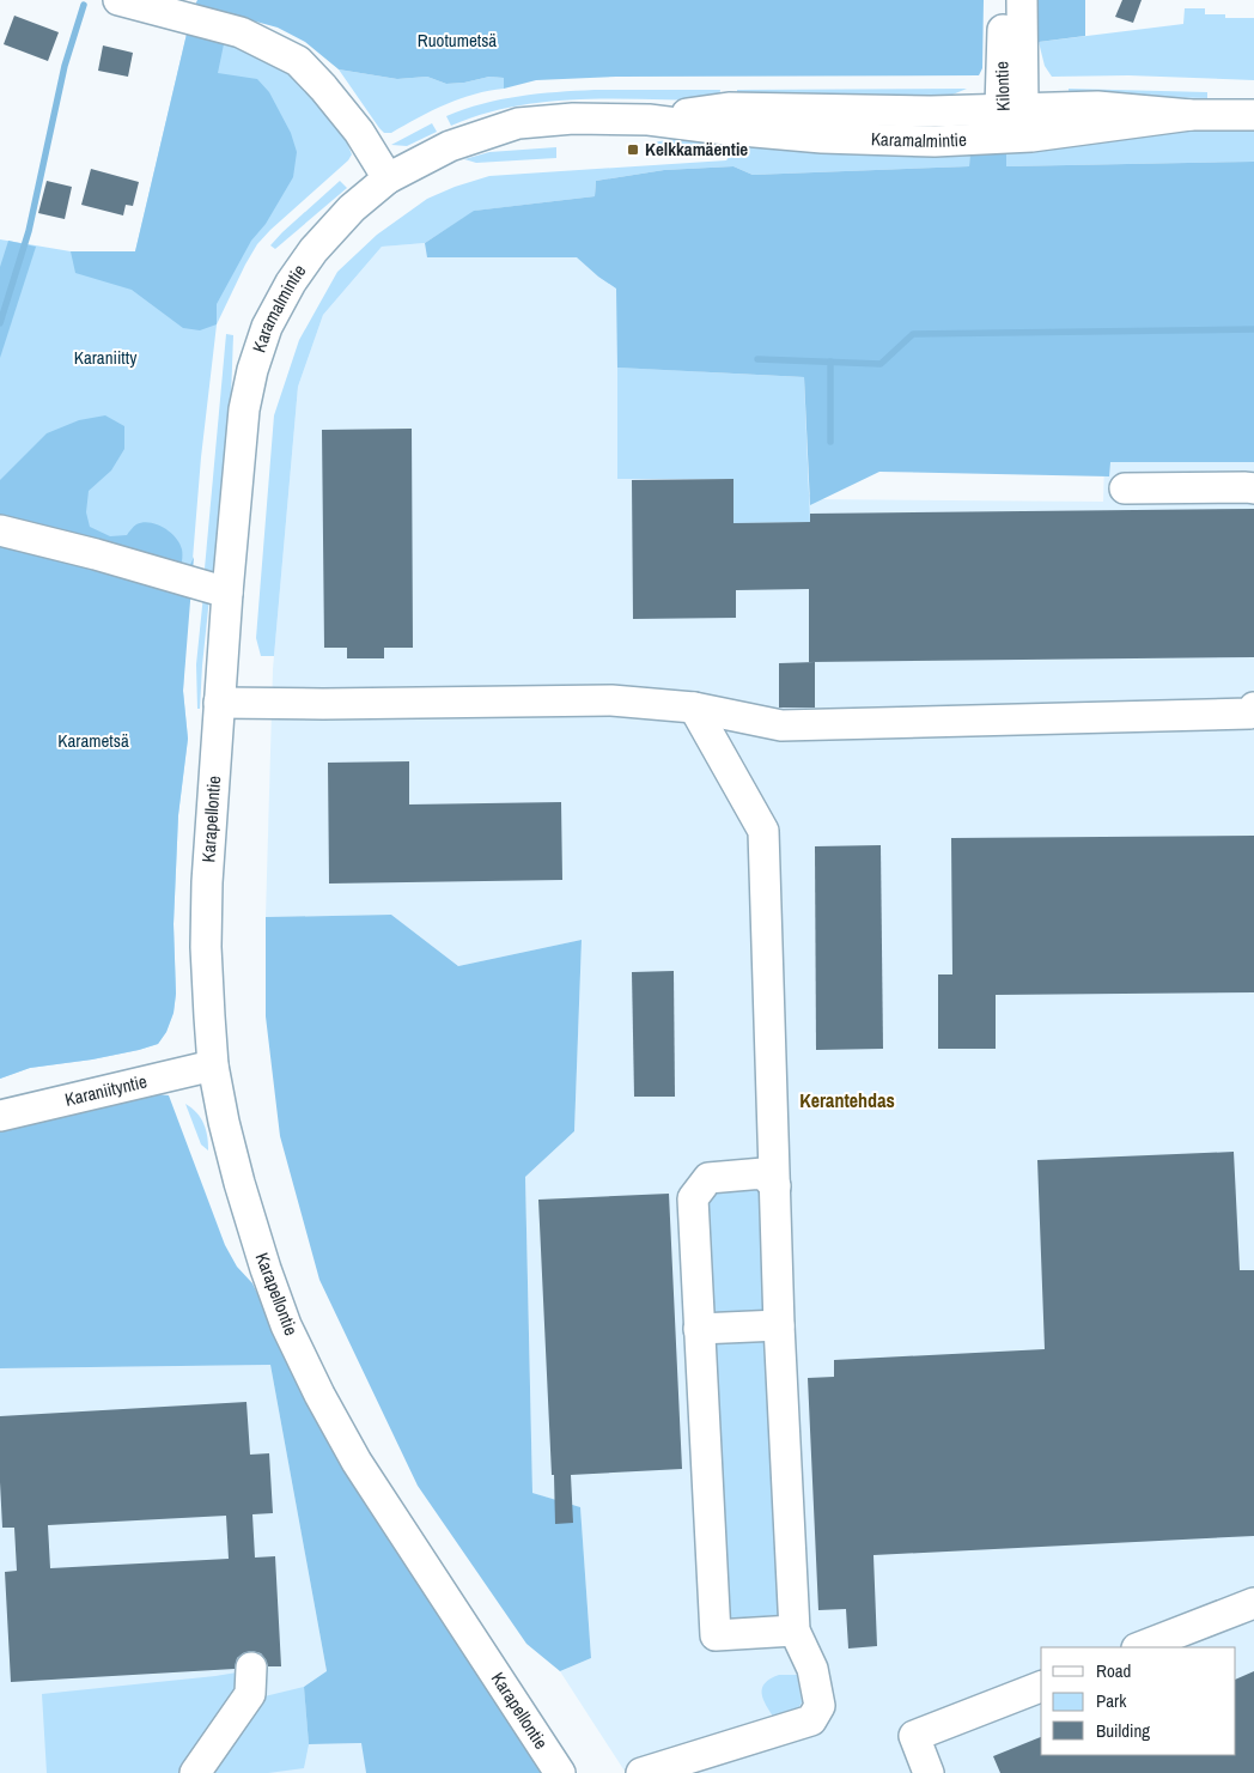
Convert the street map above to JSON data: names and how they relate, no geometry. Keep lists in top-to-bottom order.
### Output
{
  "streets": {
    "street": [
      "Kilontie",
      "Karamalmintie",
      "Karapellontie",
      "Karaniityntie"
    ]
  },
  "crossings": [
    ["Kilontie", "Karamalmintie"],
    ["Karamalmintie", "Karapellontie"],
    ["Karapellontie", "Karaniityntie"]
  ],
  "districts": ["Kerantehdas"],
  "parks": ["Ruotumetsä", "Karaniitty", "Karametsä"],
  "places": {
    "transit": ["Kelkkamäentie"]
  },
  "legend": ["Road", "Park", "Building"]
}
